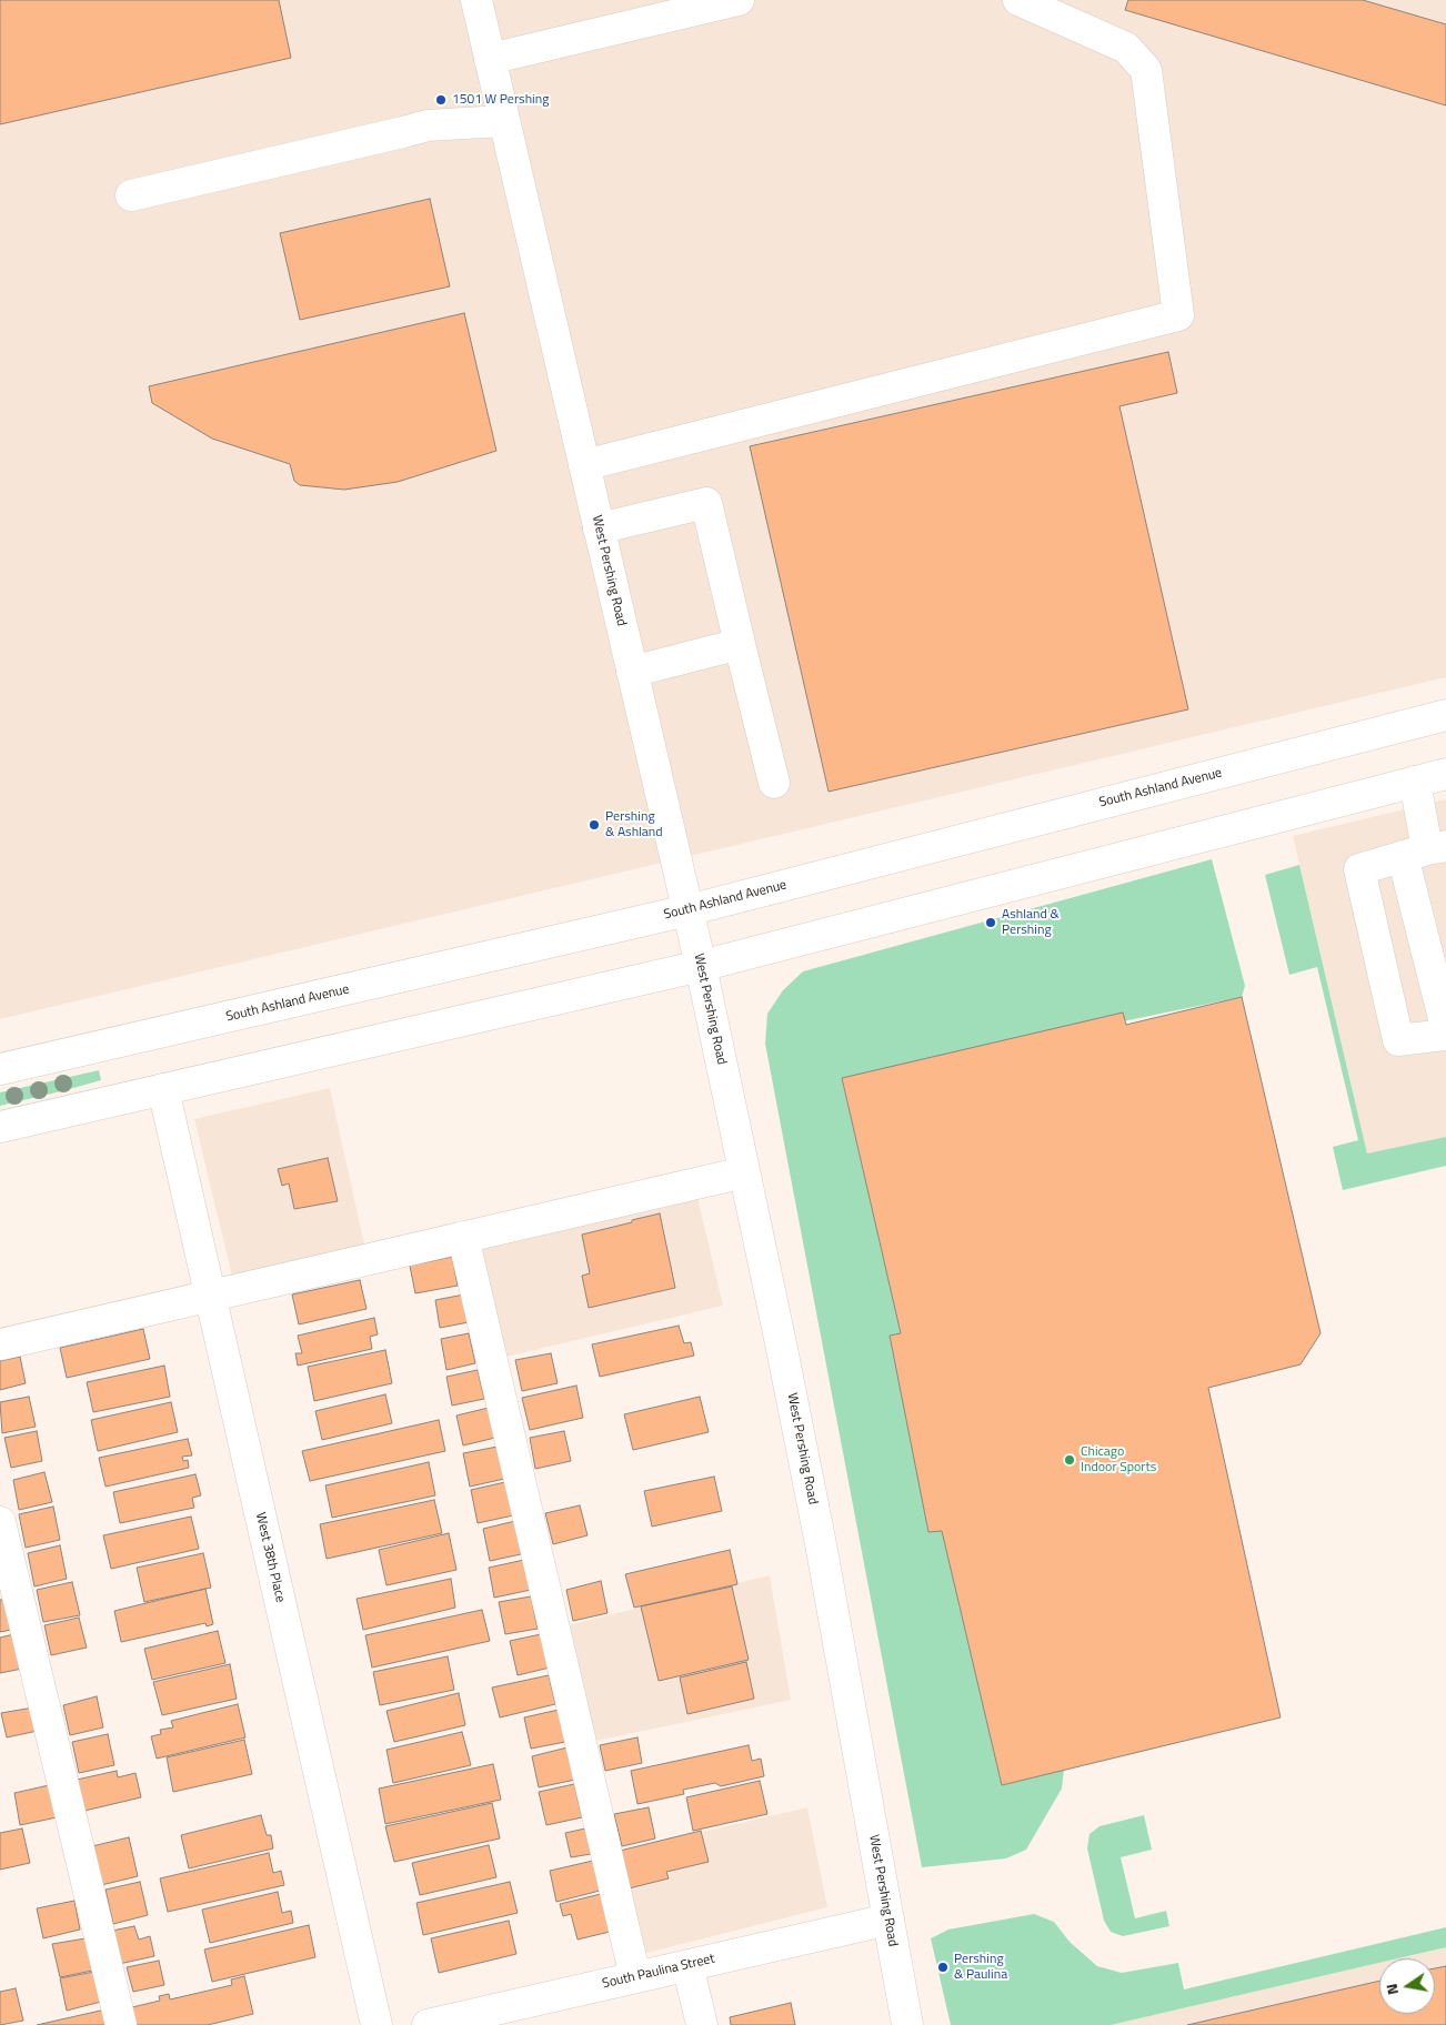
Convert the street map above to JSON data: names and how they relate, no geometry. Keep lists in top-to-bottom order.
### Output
{
  "streets": {
    "main road": [
      "West Pershing Road",
      "South Ashland Avenue",
      "West 38th Place",
      "South Paulina Street"
    ]
  },
  "crossings": [
    ["West Pershing Road", "South Ashland Avenue"],
    ["West Pershing Road", "South Paulina Street"]
  ],
  "places": [
    "1501 W Pershing",
    "Pershing & Ashland",
    "Ashland & Pershing",
    "Chicago Indoor Sports",
    "Pershing & Paulina"
  ],
  "north": "left"
}
